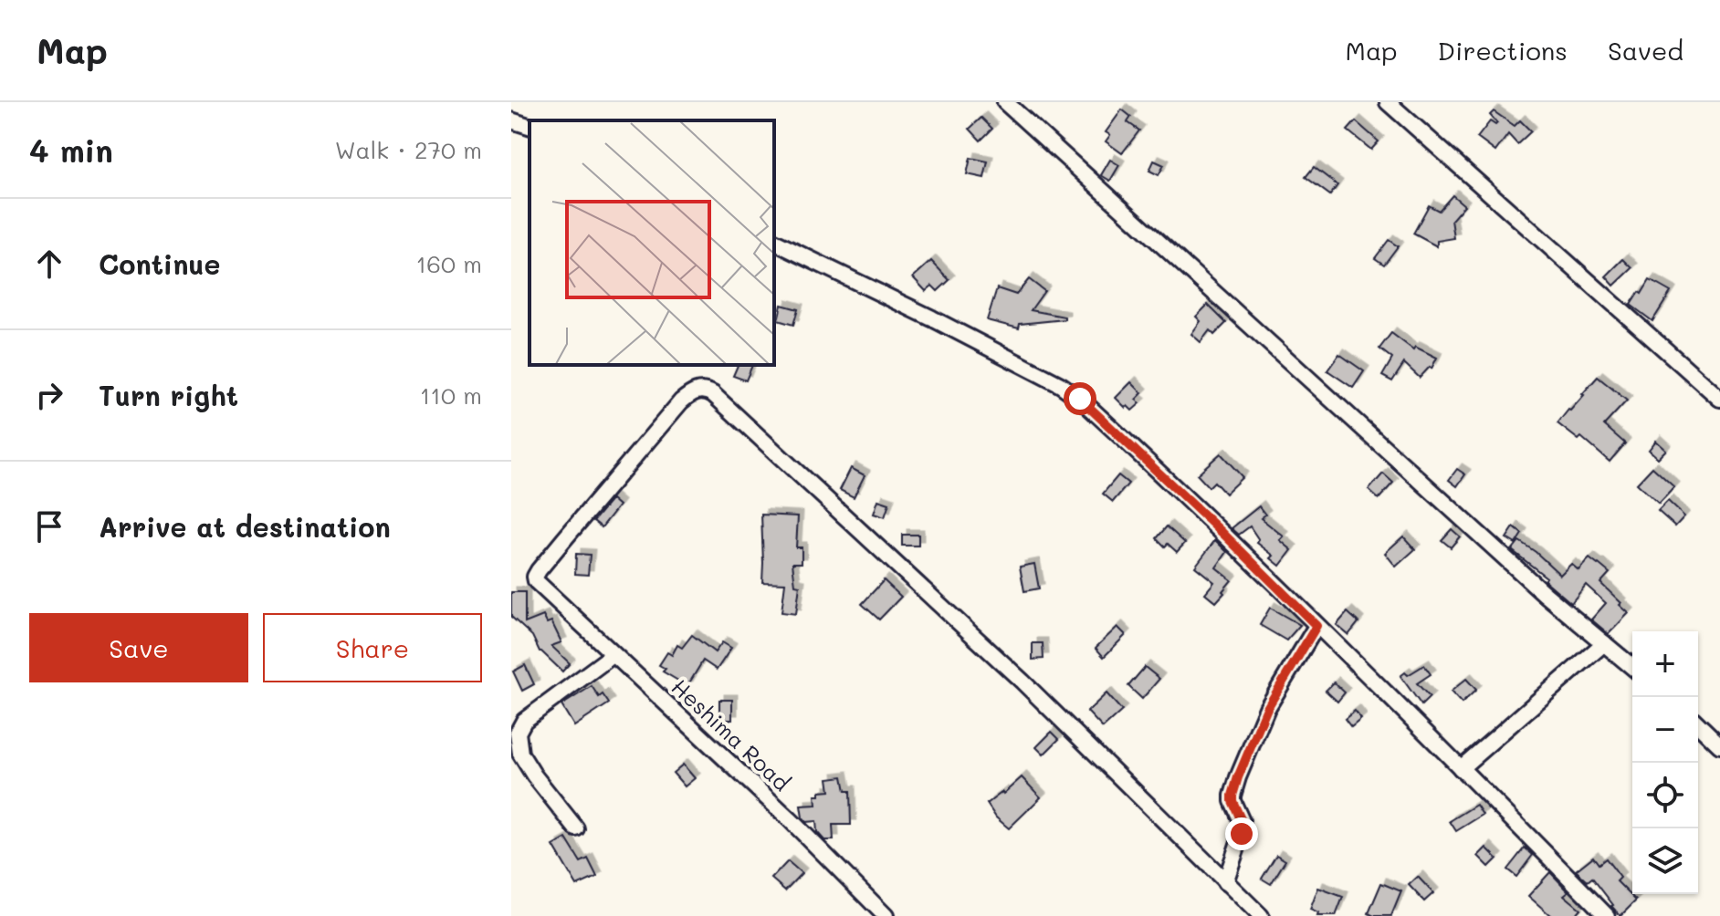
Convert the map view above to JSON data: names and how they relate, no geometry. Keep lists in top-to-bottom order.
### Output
{
  "streets": {
    "street": ["Heshima Road"]
  },
  "page": {
    "header": "Map",
    "nav": ["Map", "Directions", "Saved"],
    "heading": ["4 min", "Walk · 270 m"],
    "list": [
      ["Continue", "160 m"],
      ["Turn right", "110 m"],
      "Arrive at destination"
    ],
    "buttons": ["Save", "Share"],
    "map_buttons": ["+", "−"]
  }
}
